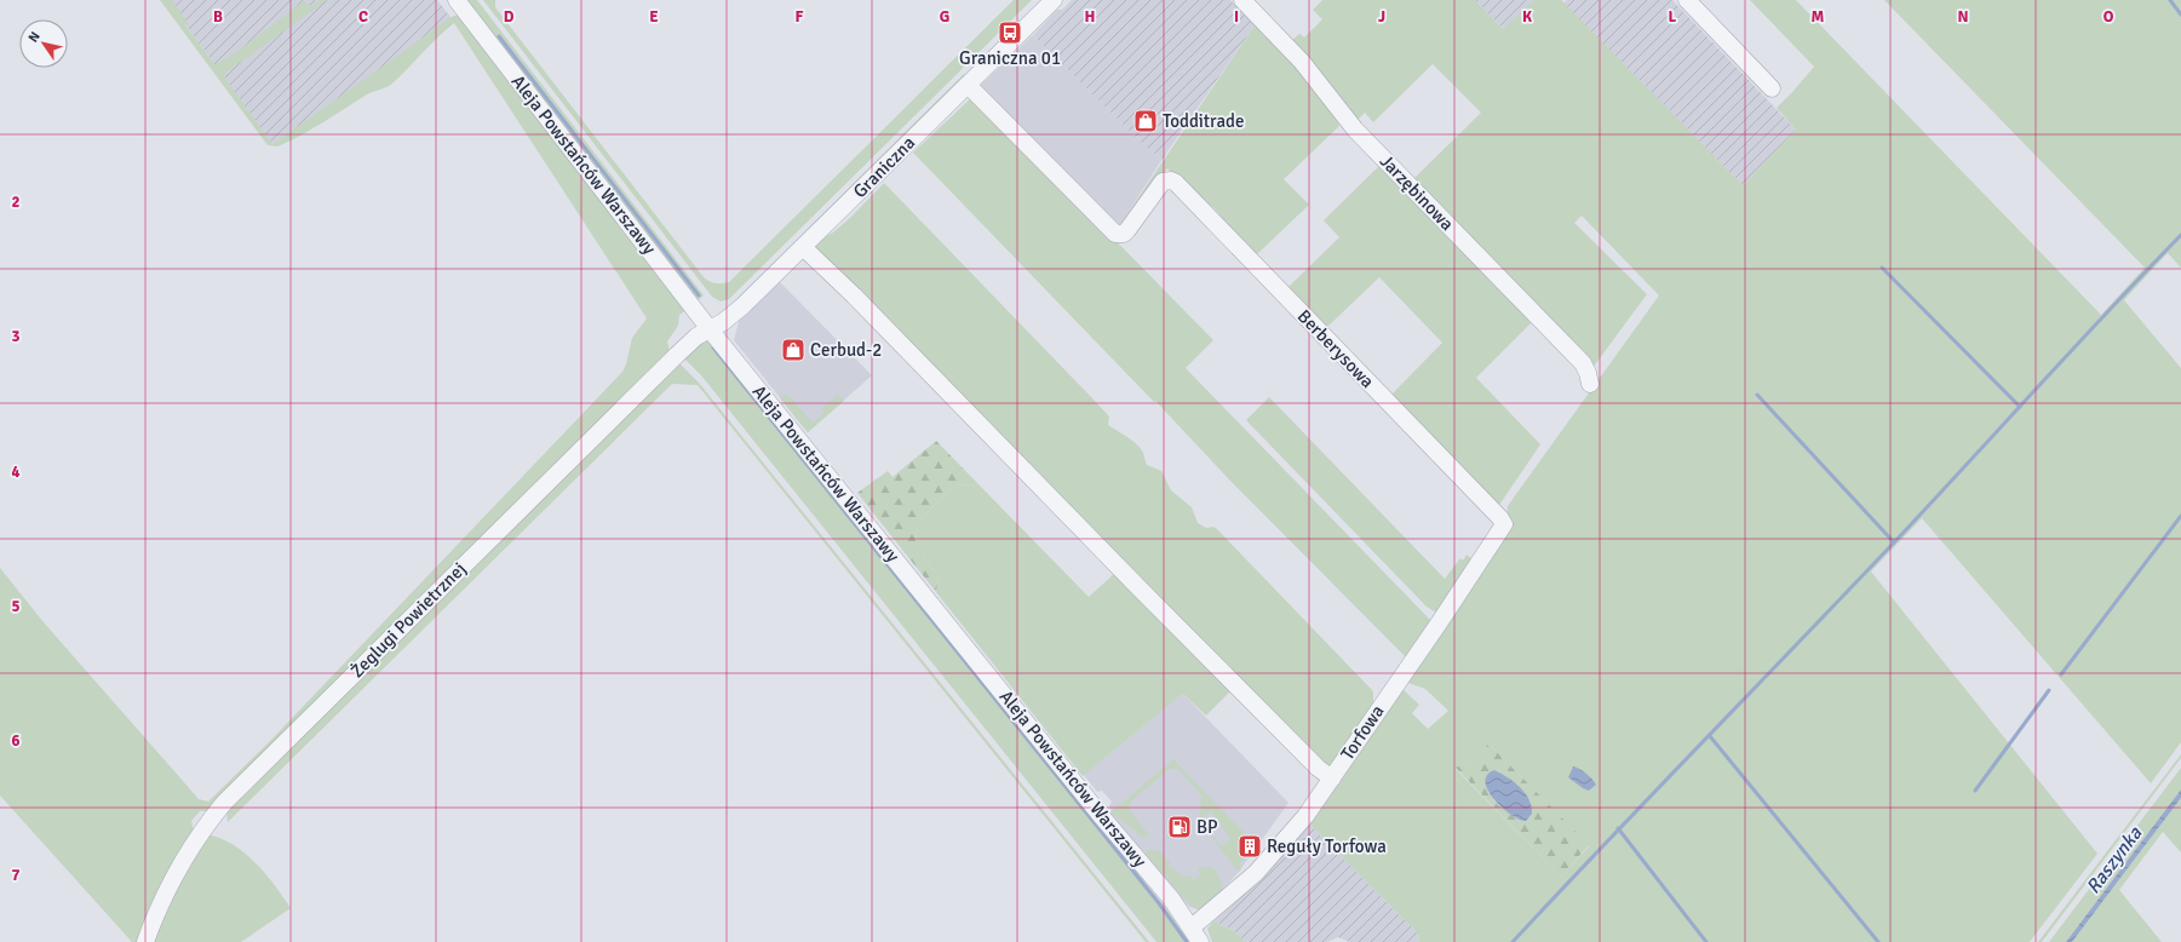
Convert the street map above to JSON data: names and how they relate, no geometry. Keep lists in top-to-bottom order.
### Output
{
  "streets": {
    "street": [
      "Aleja Powstańców Warszawy",
      "Graniczna",
      "Jarzębinowa",
      "Berberysowa",
      "Żeglugi Powietrznej",
      "Torfowa"
    ]
  },
  "crossings": [
    ["Aleja Powstańców Warszawy", "Graniczna"],
    ["Aleja Powstańców Warszawy", "Żeglugi Powietrznej"],
    ["Aleja Powstańców Warszawy", "Torfowa"],
    ["Graniczna", "Berberysowa"],
    ["Graniczna", "Żeglugi Powietrznej"],
    ["Berberysowa", "Torfowa"]
  ],
  "water": ["Raszynka"],
  "places": {
    "bus stop": ["Graniczna 01"],
    "shop": ["Todditrade", "Cerbud-2"],
    "fuel station": ["BP"],
    "building": ["Reguły Torfowa"]
  },
  "north": "top left",
  "grid": {
    "columns": [
      "B",
      "C",
      "D",
      "E",
      "F",
      "G",
      "H",
      "I",
      "J",
      "K",
      "L",
      "M",
      "N",
      "O"
    ],
    "rows": [
      "2",
      "3",
      "4",
      "5",
      "6",
      "7"
    ]
  }
}
